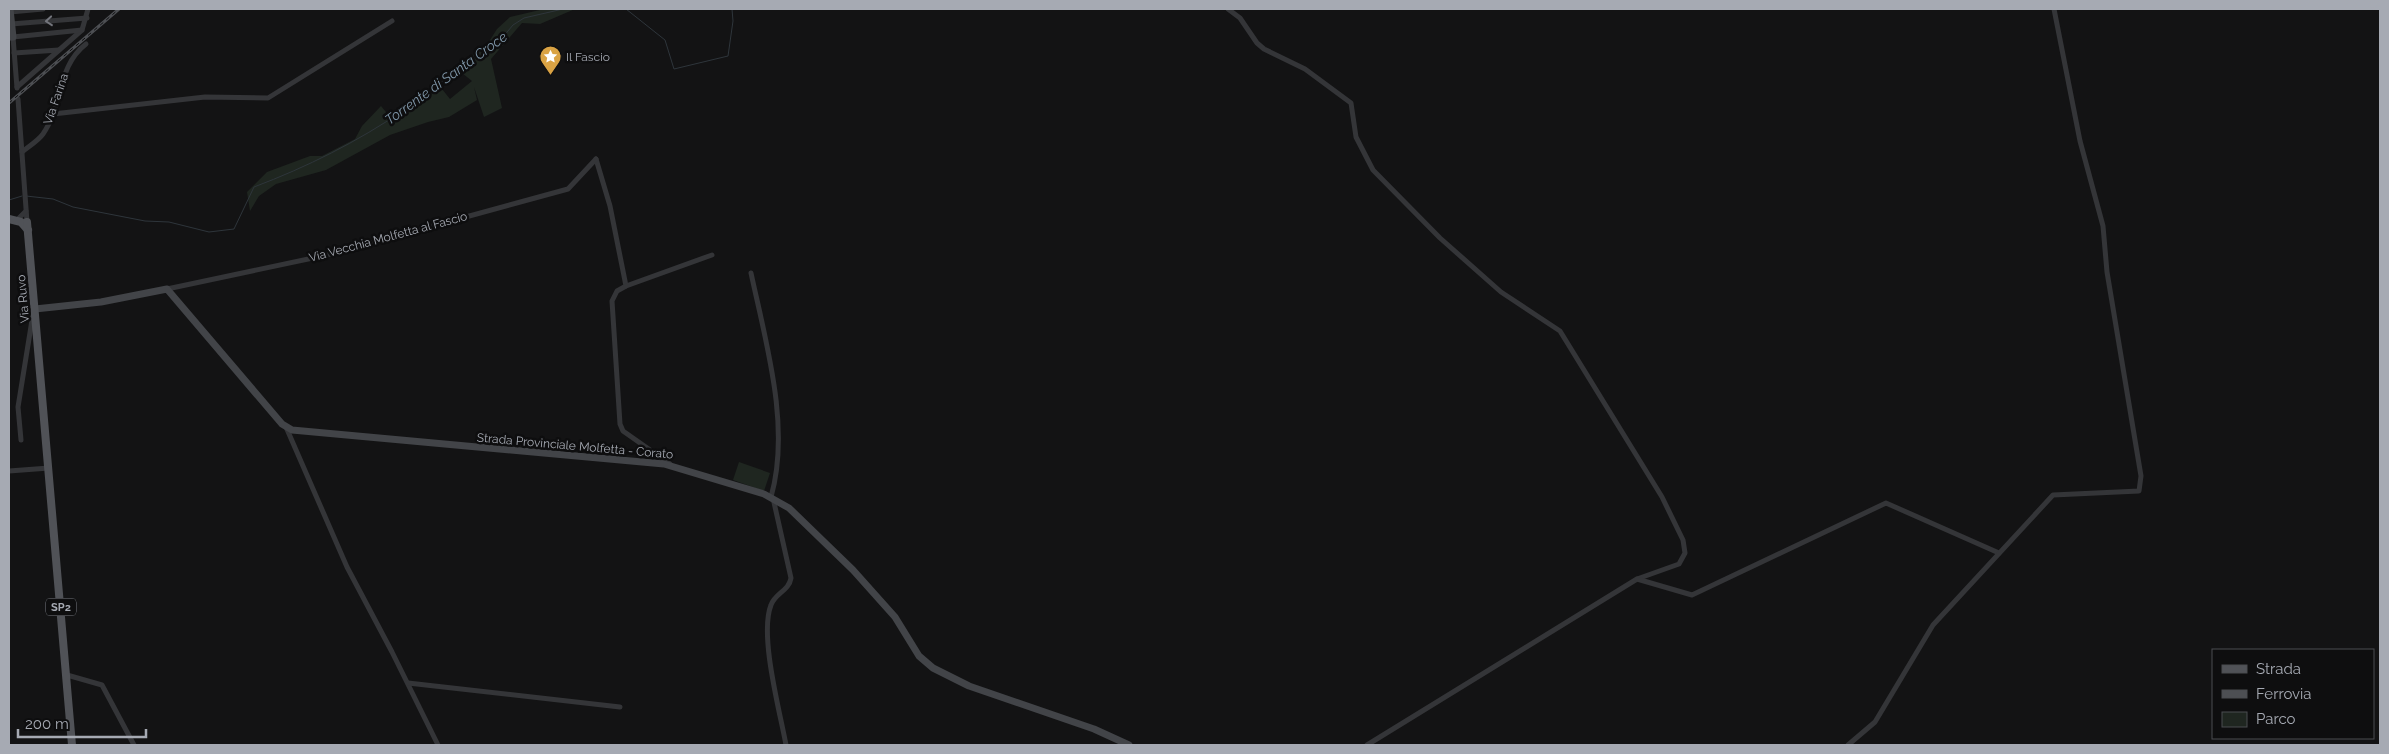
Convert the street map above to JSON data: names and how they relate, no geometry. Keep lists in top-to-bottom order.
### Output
{
  "streets": {
    "main road": ["Via Ruvo", "SP2"],
    "street": ["Via Farina", "Via Vecchia Molfetta al Fascio", "Strada Provinciale Molfetta - Corato"]
  },
  "crossings": [
    ["Via Farina", "Via Ruvo"],
    ["Via Ruvo", "SP2"]
  ],
  "water": ["Torrente di Santa Croce"],
  "places": {
    "place": ["Il Fascio"]
  },
  "legend": ["Strada", "Ferrovia", "Parco"],
  "scale_bar": "200 m"
}
